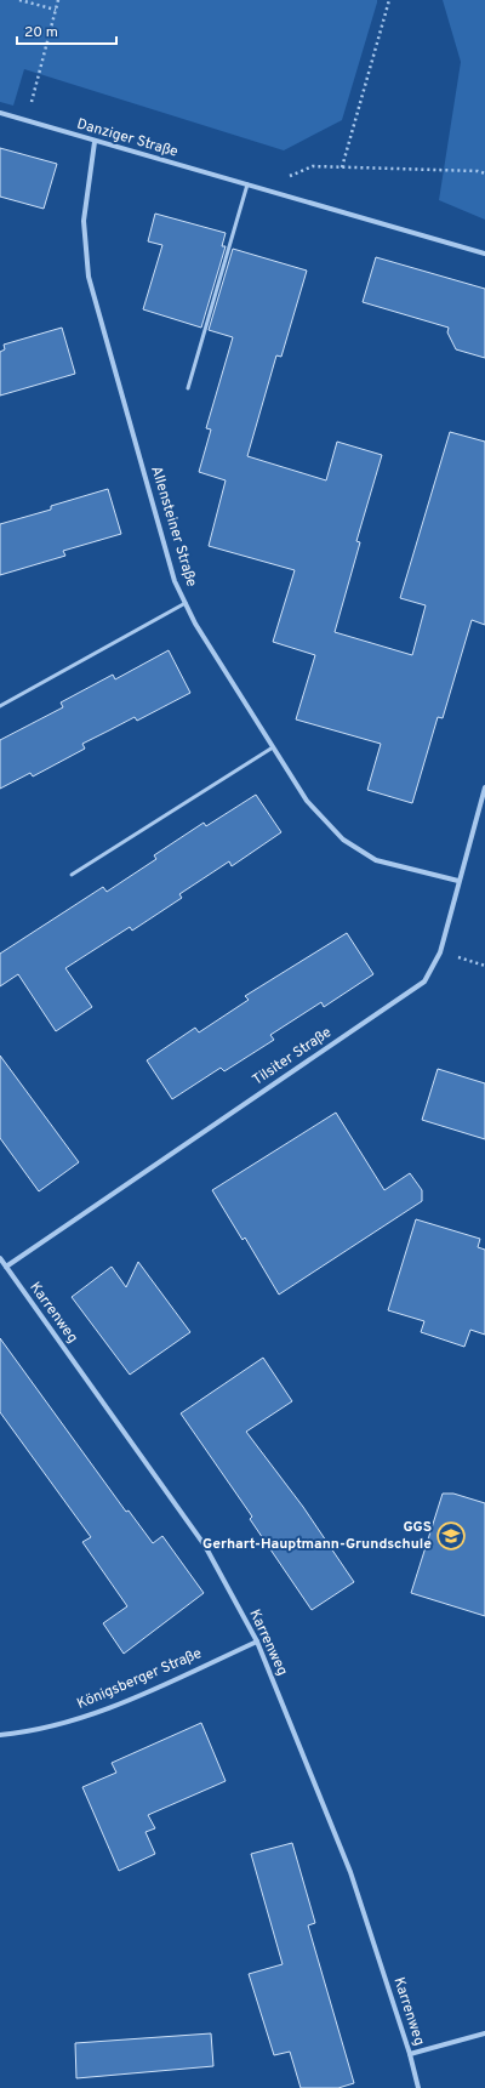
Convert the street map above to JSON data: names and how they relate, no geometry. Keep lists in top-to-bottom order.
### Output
{
  "streets": {
    "street": [
      "Danziger Straße",
      "Allensteiner Straße",
      "Tilsiter Straße",
      "Karrenweg",
      "Königsberger Straße"
    ]
  },
  "crossings": [
    ["Danziger Straße", "Allensteiner Straße"],
    ["Allensteiner Straße", "Tilsiter Straße"],
    ["Tilsiter Straße", "Karrenweg"],
    ["Karrenweg", "Königsberger Straße"]
  ],
  "places": {
    "school or university": ["GGS Gerhart-Hauptmann-Grundschule"]
  },
  "scale_bar": "20 m"
}
